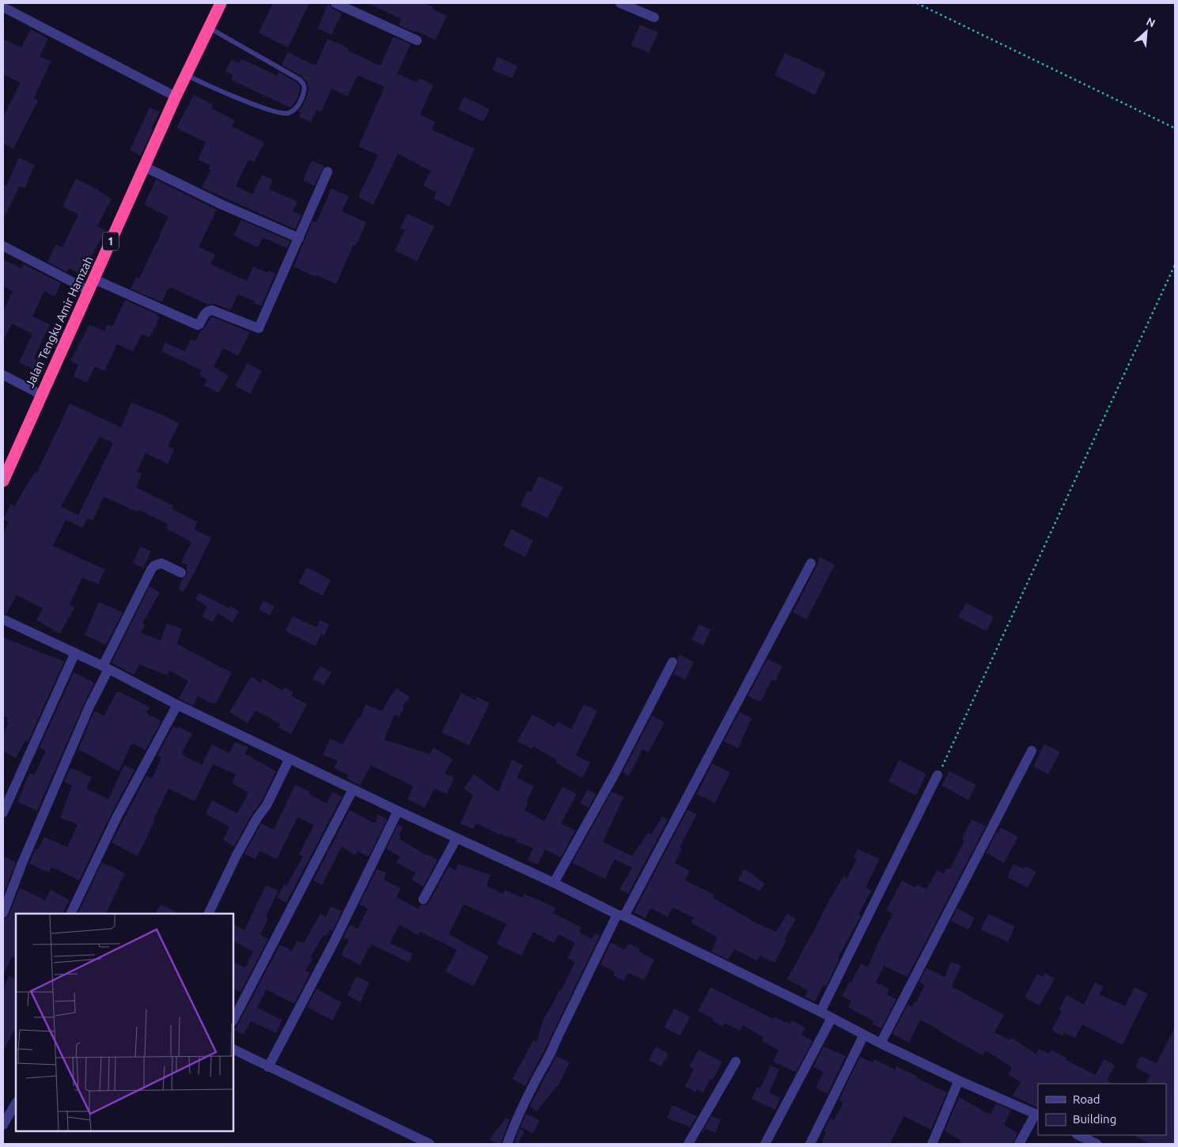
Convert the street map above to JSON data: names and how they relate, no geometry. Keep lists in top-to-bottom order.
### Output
{
  "streets": {
    "highway": ["1", "Jalan Tengku Amir Hamzah"]
  },
  "legend": ["Road", "Building"],
  "north": "top right"
}
